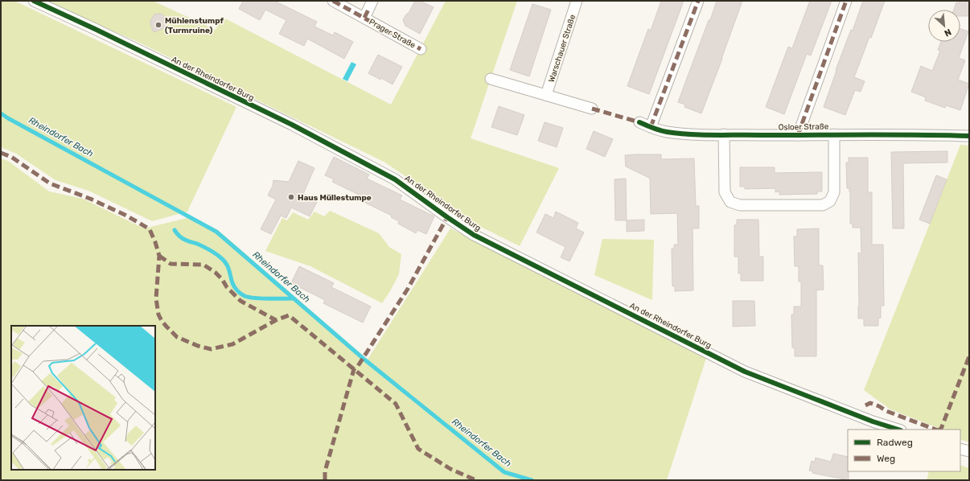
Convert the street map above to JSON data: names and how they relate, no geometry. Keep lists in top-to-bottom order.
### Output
{
  "streets": {
    "street": [
      "Prager Straße",
      "Warschauer Straße",
      "An der Rheindorfer Burg",
      "Osloer Straße"
    ]
  },
  "water": ["Rheindorfer Bach"],
  "places": ["Mühlenstumpf (Turmruine)", "Haus Müllestumpe"],
  "legend": ["Radweg", "Weg"],
  "north": "bottom right"
}
